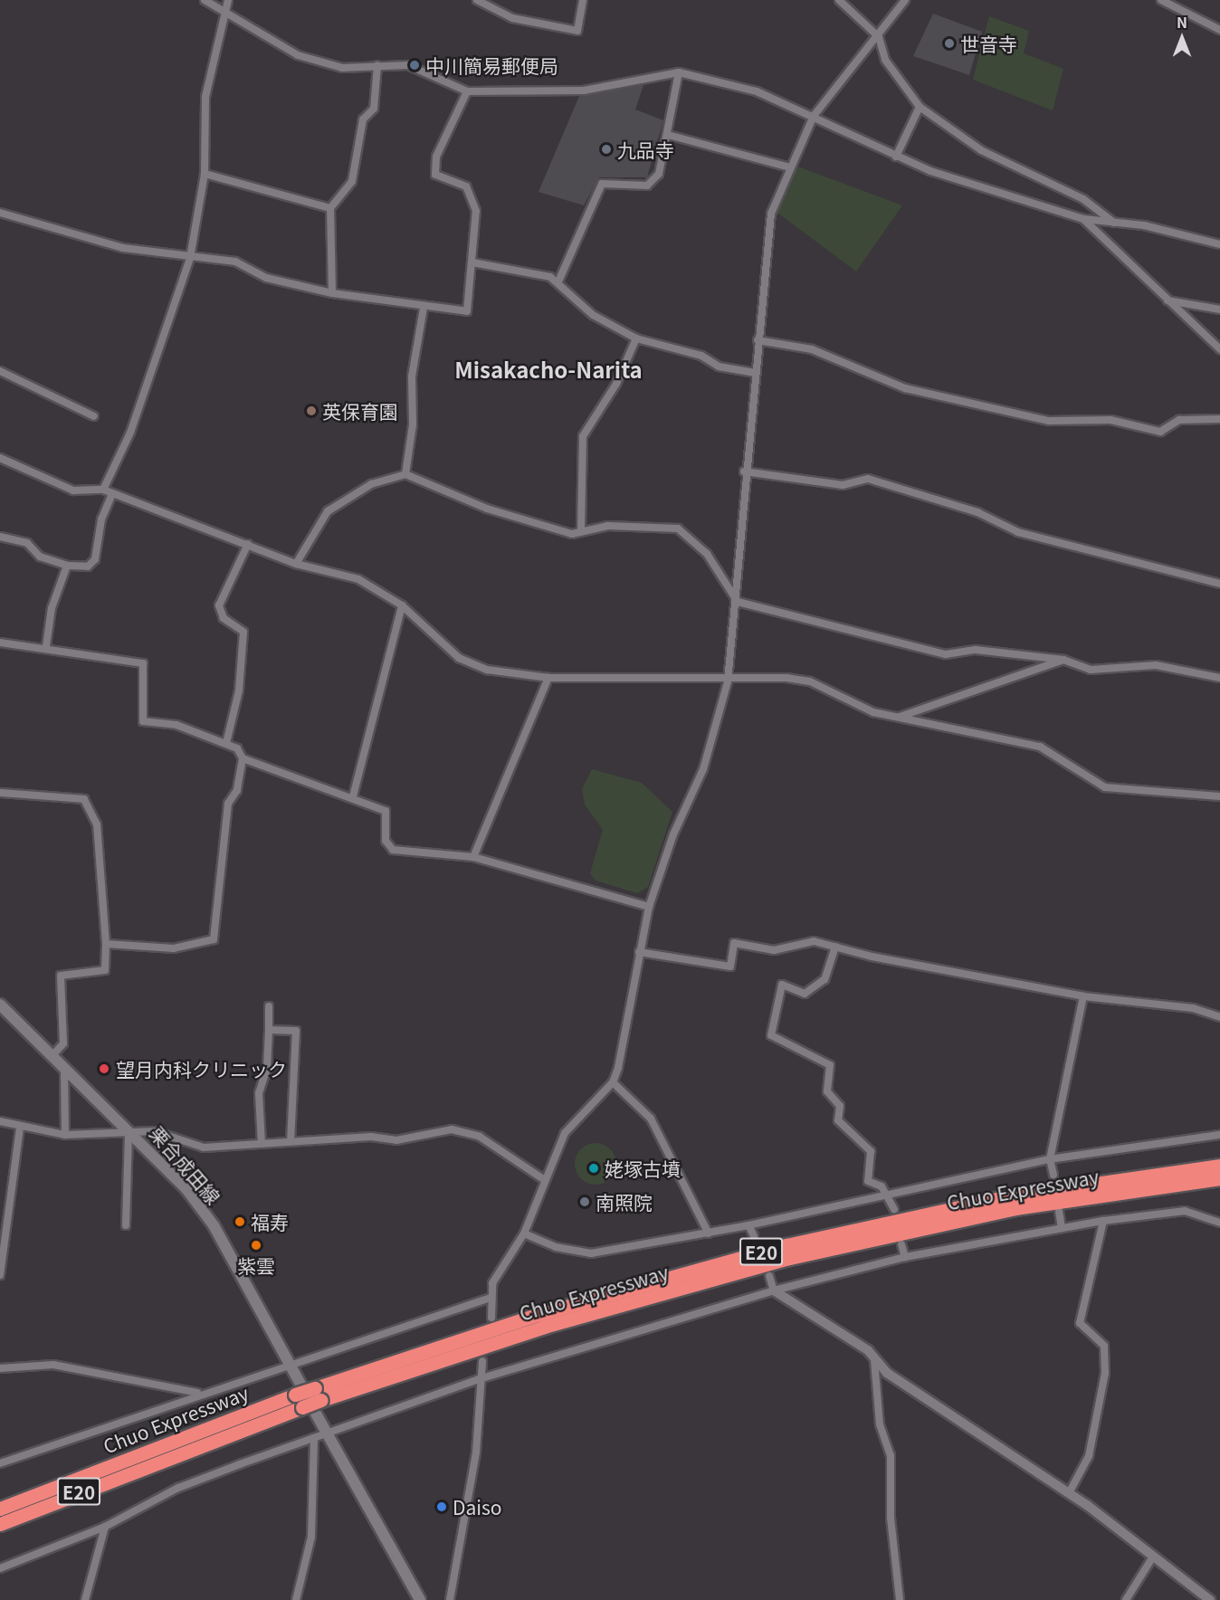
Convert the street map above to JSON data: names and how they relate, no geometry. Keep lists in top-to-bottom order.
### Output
{
  "streets": {
    "highway": ["Chuo Expressway", "E20"],
    "main road": ["栗合成田線"]
  },
  "crossings": [
    ["栗合成田線", "Chuo Expressway"]
  ],
  "districts": ["Misakacho-Narita"],
  "places": [
    "世音寺",
    "中川簡易郵便局",
    "九品寺",
    "英保育園",
    "望月内科クリニック",
    "姥塚古墳",
    "南照院",
    "福寿",
    "紫雲",
    "Daiso"
  ],
  "north": "top"
}
